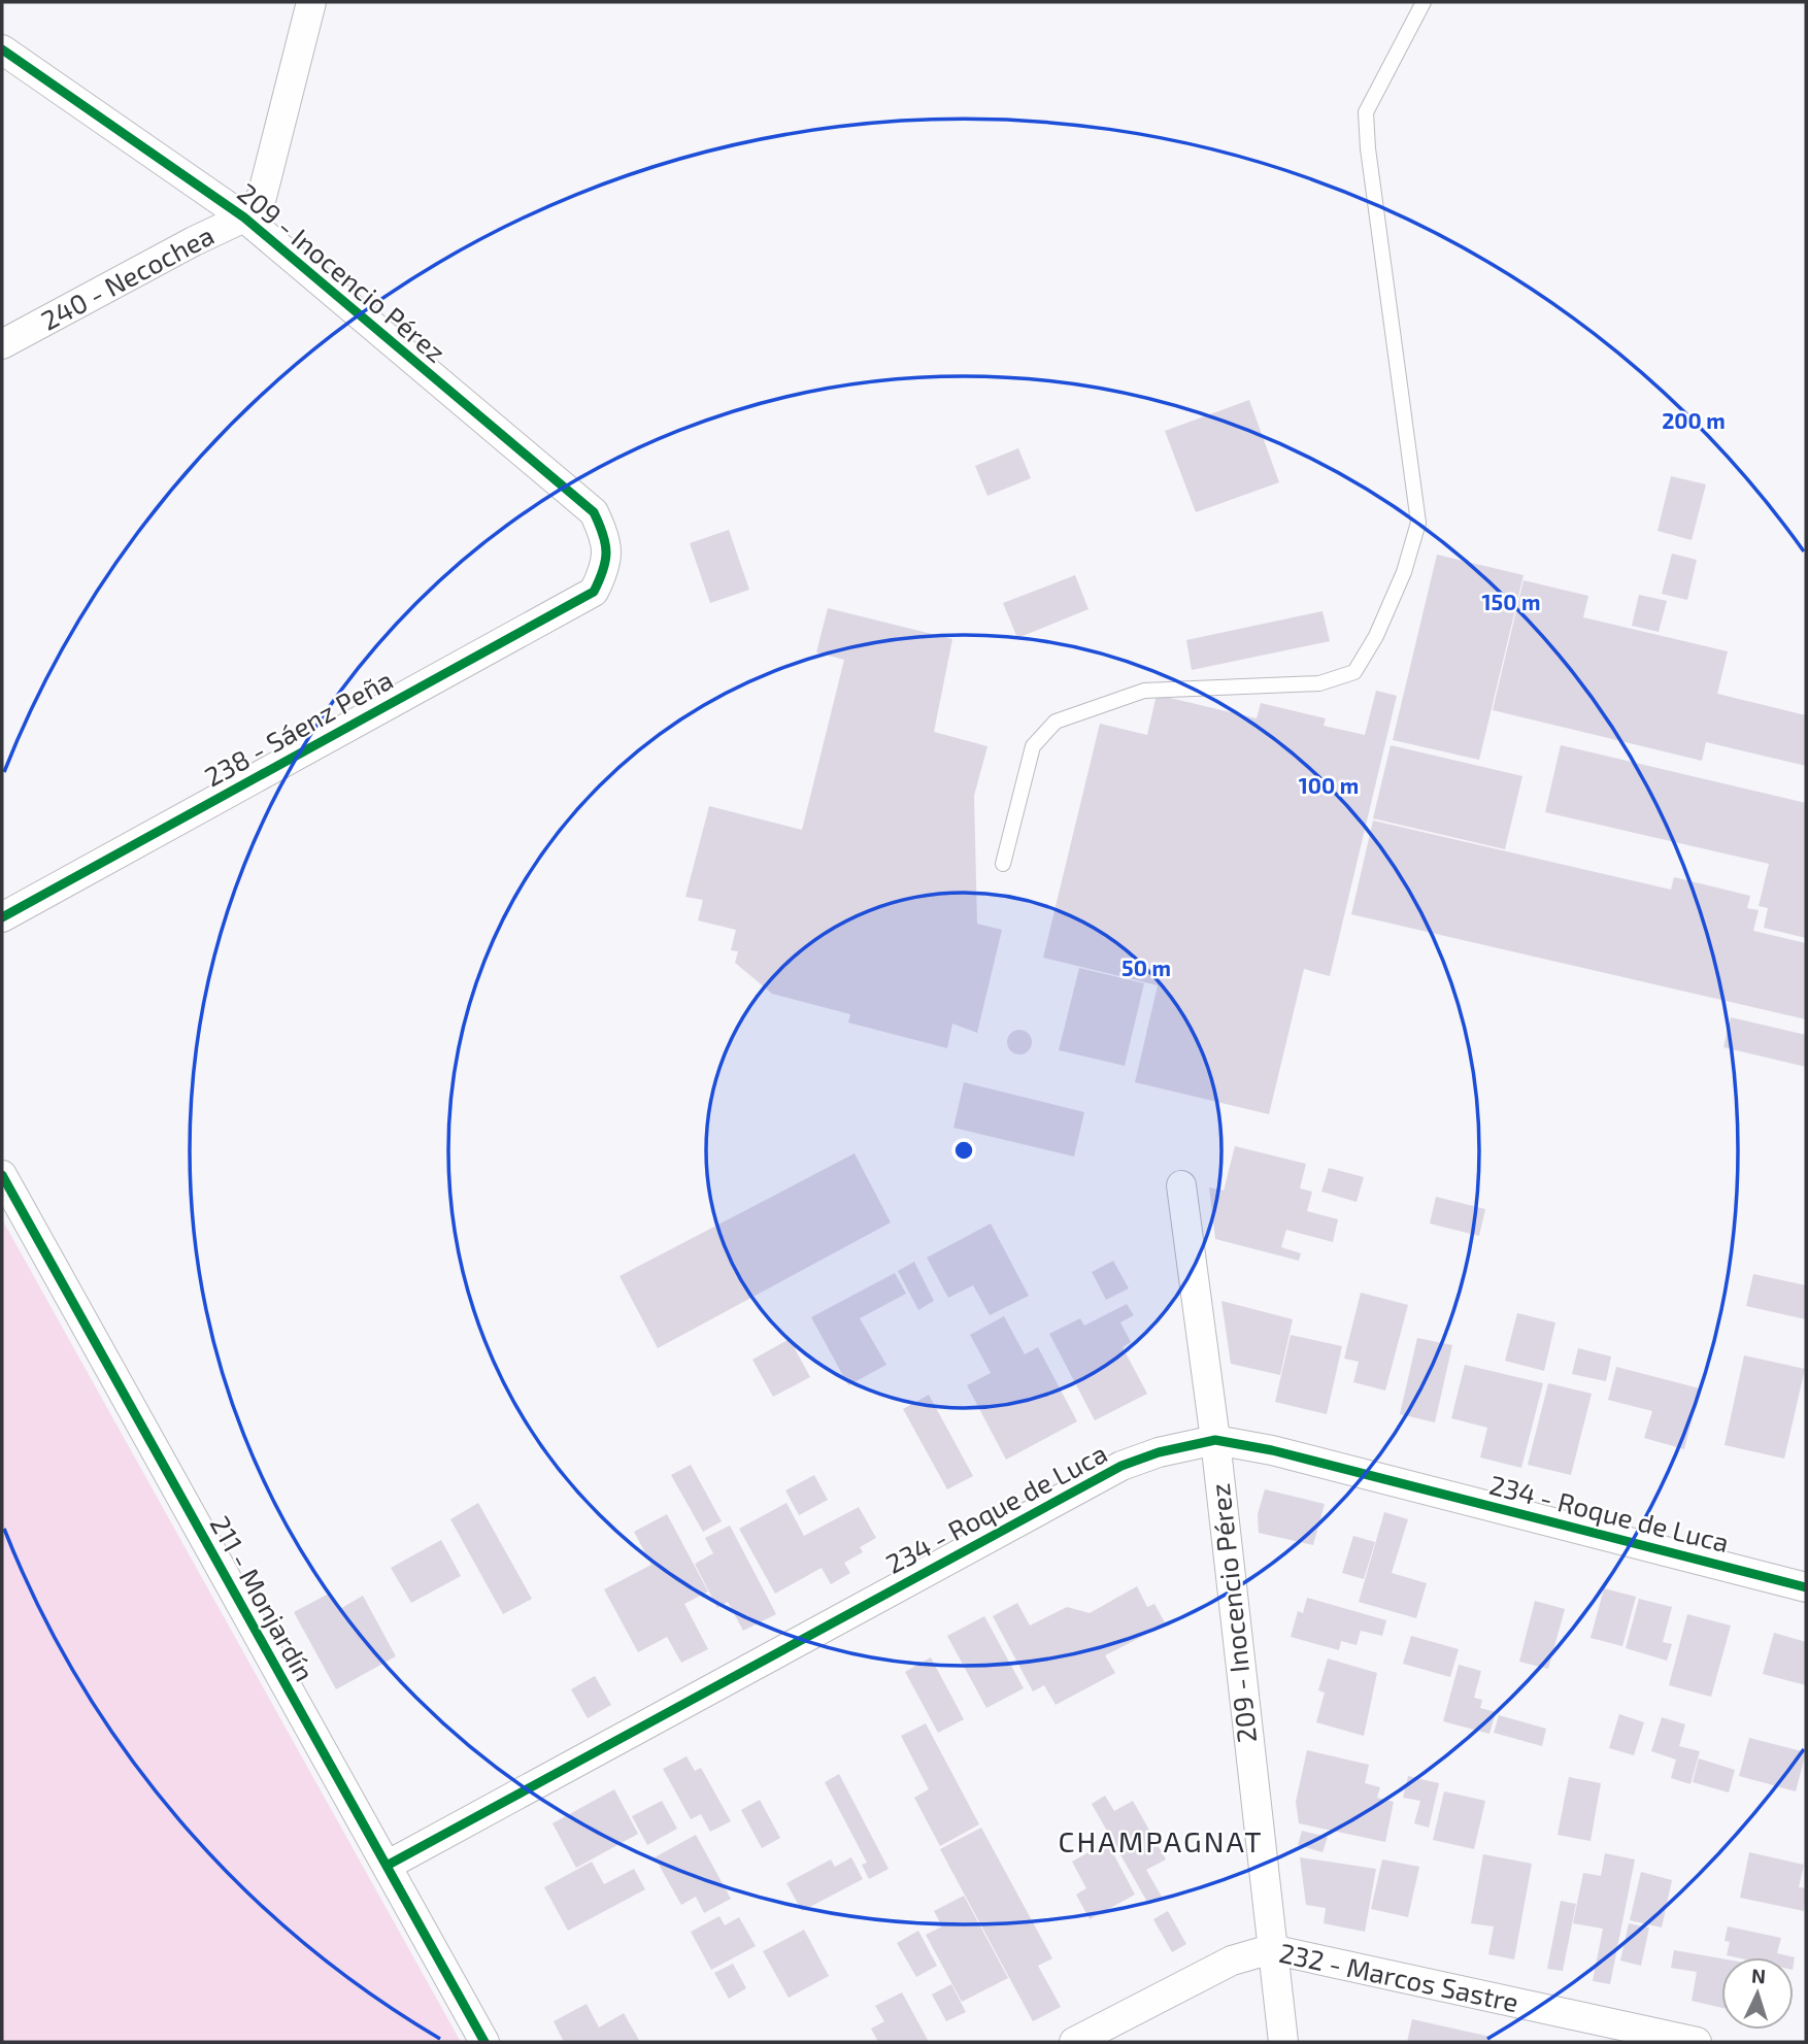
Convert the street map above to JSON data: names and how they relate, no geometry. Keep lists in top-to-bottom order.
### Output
{
  "streets": {
    "street": [
      "209 - Inocencio Pérez",
      "240 - Necochea",
      "238 - Sáenz Peña",
      "234 - Roque de Luca",
      "211 - Monjardín",
      "232 - Marcos Sastre"
    ]
  },
  "crossings": [
    ["209 - Inocencio Pérez", "240 - Necochea"],
    ["209 - Inocencio Pérez", "238 - Sáenz Peña"],
    ["209 - Inocencio Pérez", "234 - Roque de Luca"],
    ["209 - Inocencio Pérez", "232 - Marcos Sastre"],
    ["234 - Roque de Luca", "211 - Monjardín"]
  ],
  "districts": ["CHAMPAGNAT"],
  "north": "top",
  "rings": [
    "200 m",
    "150 m",
    "100 m",
    "50 m"
  ]
}
